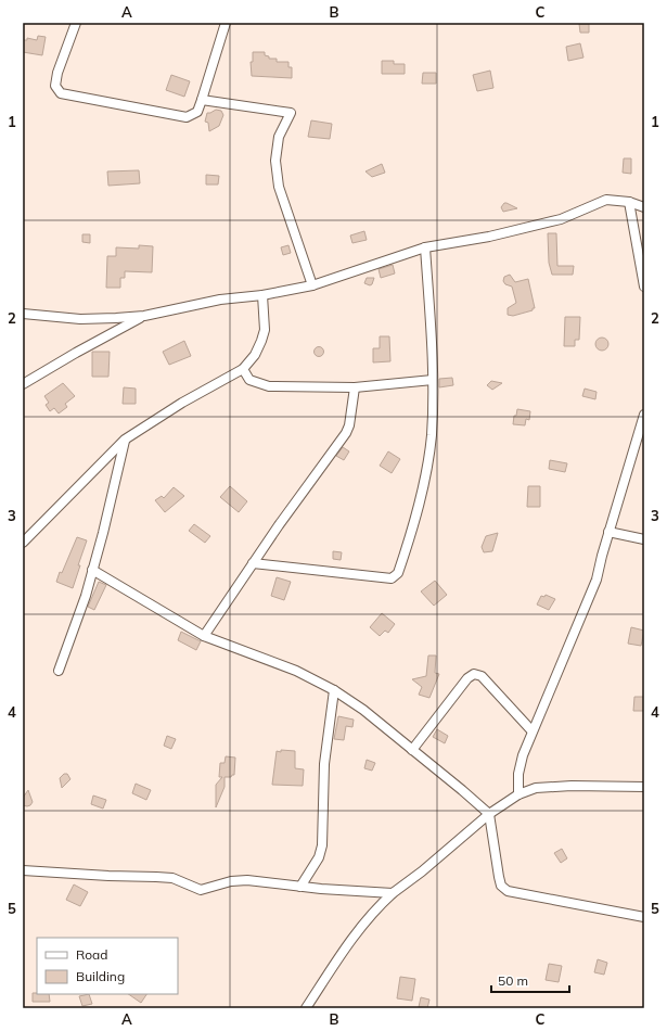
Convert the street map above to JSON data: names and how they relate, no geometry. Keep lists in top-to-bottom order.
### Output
{
  "legend": ["Road", "Building"],
  "scale_bar": "50 m",
  "grid": {
    "columns": ["A", "B", "C"],
    "rows": [
      "1",
      "2",
      "3",
      "4",
      "5"
    ]
  }
}
